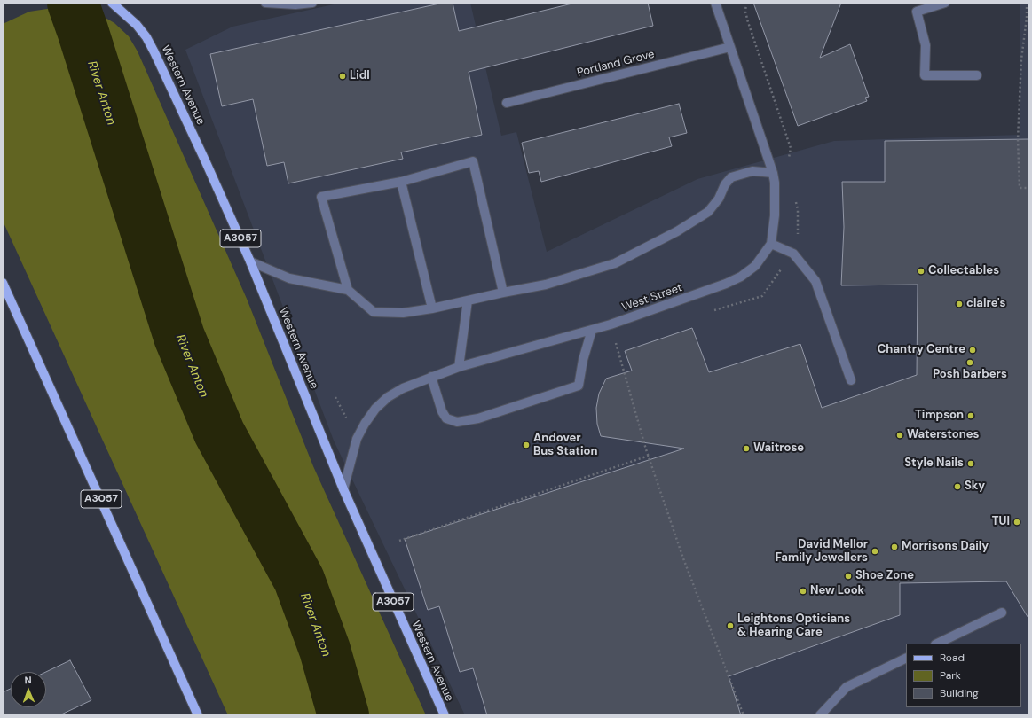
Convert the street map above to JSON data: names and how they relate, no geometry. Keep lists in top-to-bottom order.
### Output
{
  "streets": {
    "main road": ["Western Avenue", "A3057"],
    "street": ["Portland Grove", "West Street"]
  },
  "crossings": [
    ["Portland Grove", "West Street"],
    ["Western Avenue", "West Street"]
  ],
  "water": ["River Anton"],
  "places": [
    "Lidl",
    "Collectables",
    "claire's",
    "Chantry Centre",
    "Posh barbers",
    "Timpson",
    "Waterstones",
    "Andover Bus Station",
    "Waitrose",
    "Style Nails",
    "Sky",
    "TUI",
    "Morrisons Daily",
    "David Mellor Family Jewellers",
    "Shoe Zone",
    "New Look",
    "Leightons Opticians & Hearing Care"
  ],
  "legend": ["Road", "Park", "Building"],
  "north": "top"
}
